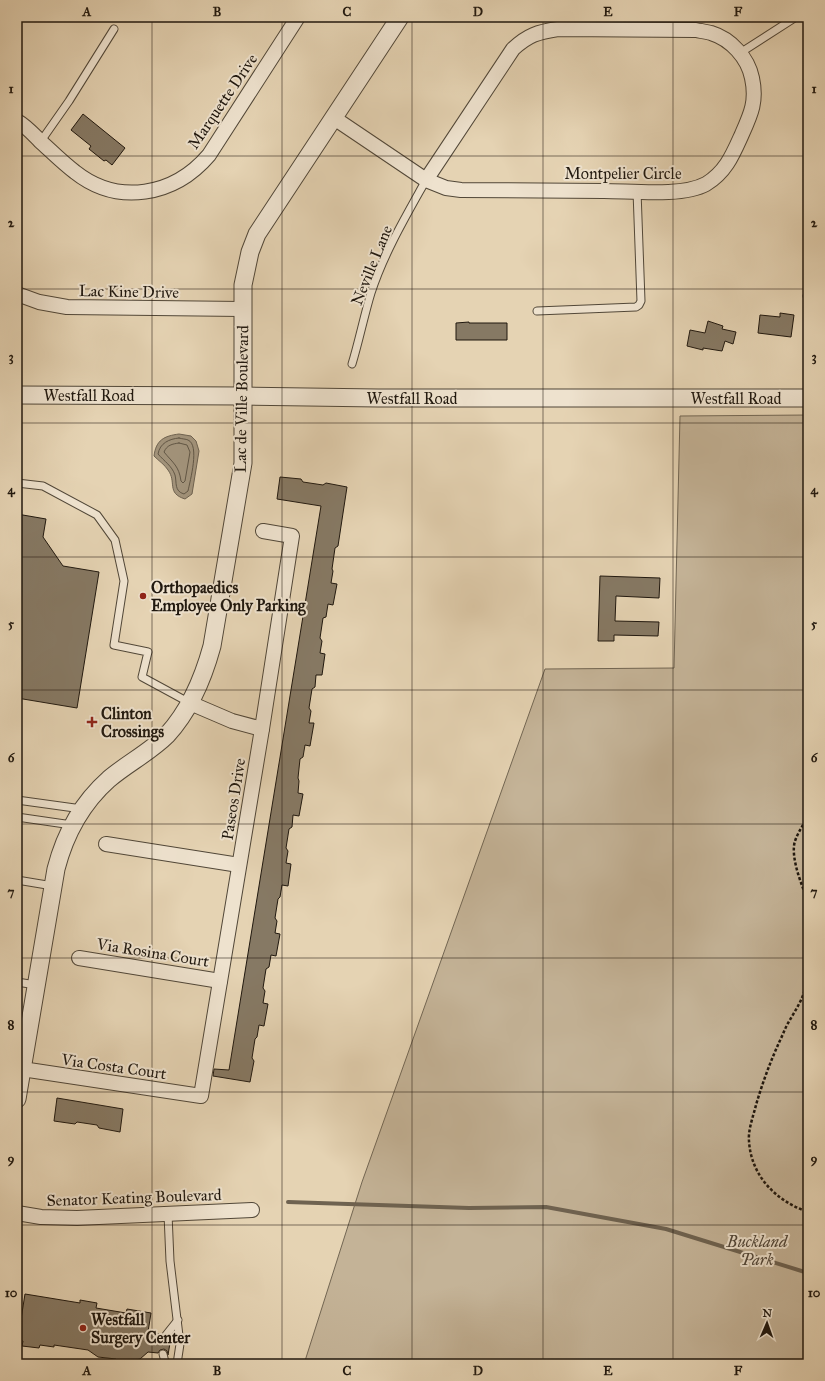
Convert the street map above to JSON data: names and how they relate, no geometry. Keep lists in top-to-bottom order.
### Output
{
  "streets": {
    "street": [
      "Marquette Drive",
      "Montpelier Circle",
      "Lac Kine Drive",
      "Westfall Road",
      "Lac de Ville Boulevard",
      "Paseos Drive",
      "Via Rosina Court",
      "Via Costa Court",
      "Senator Keating Boulevard"
    ],
    "lane": ["Neville Lane"]
  },
  "crossings": [
    ["Montpelier Circle", "Neville Lane"],
    ["Montpelier Circle", "Lac de Ville Boulevard"],
    ["Lac Kine Drive", "Lac de Ville Boulevard"],
    ["Westfall Road", "Lac de Ville Boulevard"],
    ["Lac de Ville Boulevard", "Via Costa Court"],
    ["Paseos Drive", "Via Rosina Court"],
    ["Paseos Drive", "Via Costa Court"]
  ],
  "parks": ["Buckland Park"],
  "places": {
    "other": ["Orthopaedics Employee Only Parking", "Westfall Surgery Center"],
    "health": ["Clinton Crossings"]
  },
  "north": "top",
  "grid": {
    "columns": [
      "A",
      "B",
      "C",
      "D",
      "E",
      "F"
    ],
    "rows": [
      "1",
      "2",
      "3",
      "4",
      "5",
      "6",
      "7",
      "8",
      "9",
      "10"
    ]
  }
}
